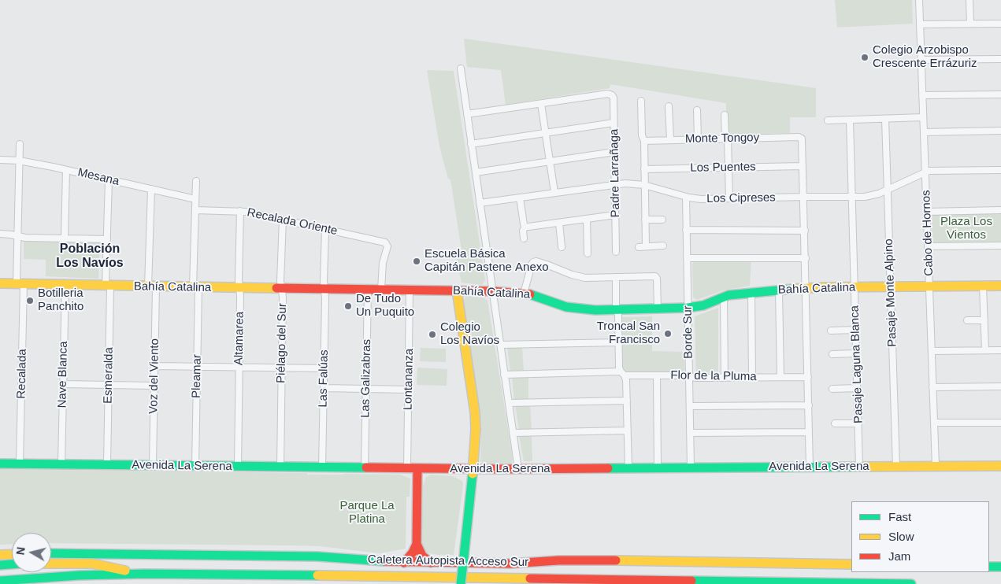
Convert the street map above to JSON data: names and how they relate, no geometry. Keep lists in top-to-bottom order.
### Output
{
  "streets": {
    "main road": ["Bahía Catalina", "Avenida La Serena", "Caletera Autopista Acceso Sur"],
    "street": [
      "Monte Tongoy",
      "Los Puentes",
      "Padre Larrañaga",
      "Mesana",
      "Los Cipreses",
      "Recalada Oriente",
      "Cabo de Hornos",
      "Pasaje Monte Alpino",
      "Borde Sur",
      "Altamarea",
      "Piélago del Sur",
      "Pasaje Laguna Blanca",
      "Recalada",
      "Nave Blanca",
      "Esmeralda",
      "Voz del Viento",
      "Pleamar",
      "Flor de la Pluma",
      "Las Falúas",
      "Las Galizabras",
      "Lontananza"
    ]
  },
  "crossings": [
    ["Monte Tongoy", "Los Puentes"],
    ["Padre Larrañaga", "Los Cipreses"],
    ["Mesana", "Recalada"],
    ["Mesana", "Esmeralda"],
    ["Mesana", "Voz del Viento"],
    ["Mesana", "Pleamar"],
    ["Los Cipreses", "Cabo de Hornos"],
    ["Los Cipreses", "Pasaje Monte Alpino"],
    ["Los Cipreses", "Borde Sur"],
    ["Los Cipreses", "Pasaje Laguna Blanca"],
    ["Recalada Oriente", "Bahía Catalina"],
    ["Recalada Oriente", "Altamarea"],
    ["Recalada Oriente", "Piélago del Sur"],
    ["Recalada Oriente", "Pleamar"],
    ["Recalada Oriente", "Las Falúas"],
    ["Cabo de Hornos", "Bahía Catalina"],
    ["Cabo de Hornos", "Avenida La Serena"],
    ["Bahía Catalina", "Pasaje Monte Alpino"],
    ["Bahía Catalina", "Borde Sur"],
    ["Bahía Catalina", "Altamarea"],
    ["Bahía Catalina", "Piélago del Sur"],
    ["Bahía Catalina", "Pasaje Laguna Blanca"],
    ["Bahía Catalina", "Recalada"],
    ["Bahía Catalina", "Nave Blanca"],
    ["Bahía Catalina", "Esmeralda"],
    ["Bahía Catalina", "Voz del Viento"],
    ["Bahía Catalina", "Pleamar"],
    ["Bahía Catalina", "Las Falúas"],
    ["Bahía Catalina", "Las Galizabras"],
    ["Bahía Catalina", "Lontananza"],
    ["Pasaje Monte Alpino", "Avenida La Serena"],
    ["Borde Sur", "Flor de la Pluma"],
    ["Borde Sur", "Avenida La Serena"],
    ["Altamarea", "Avenida La Serena"],
    ["Piélago del Sur", "Avenida La Serena"],
    ["Pasaje Laguna Blanca", "Avenida La Serena"],
    ["Recalada", "Avenida La Serena"],
    ["Nave Blanca", "Avenida La Serena"],
    ["Esmeralda", "Avenida La Serena"],
    ["Voz del Viento", "Avenida La Serena"],
    ["Pleamar", "Avenida La Serena"],
    ["Las Falúas", "Avenida La Serena"],
    ["Las Galizabras", "Avenida La Serena"],
    ["Lontananza", "Avenida La Serena"]
  ],
  "districts": ["Población Los Navíos"],
  "parks": ["Plaza Los Vientos", "Parque La Platina"],
  "places": [
    "Colegio Arzobispo Crescente Errázuriz",
    "Escuela Básica Capitán Pastene Anexo",
    "Botilleria Panchito",
    "De Tudo Un Puquito",
    "Troncal San Francisco",
    "Colegio Los Navíos"
  ],
  "legend": ["Fast", "Slow", "Jam"],
  "north": "left"
}
